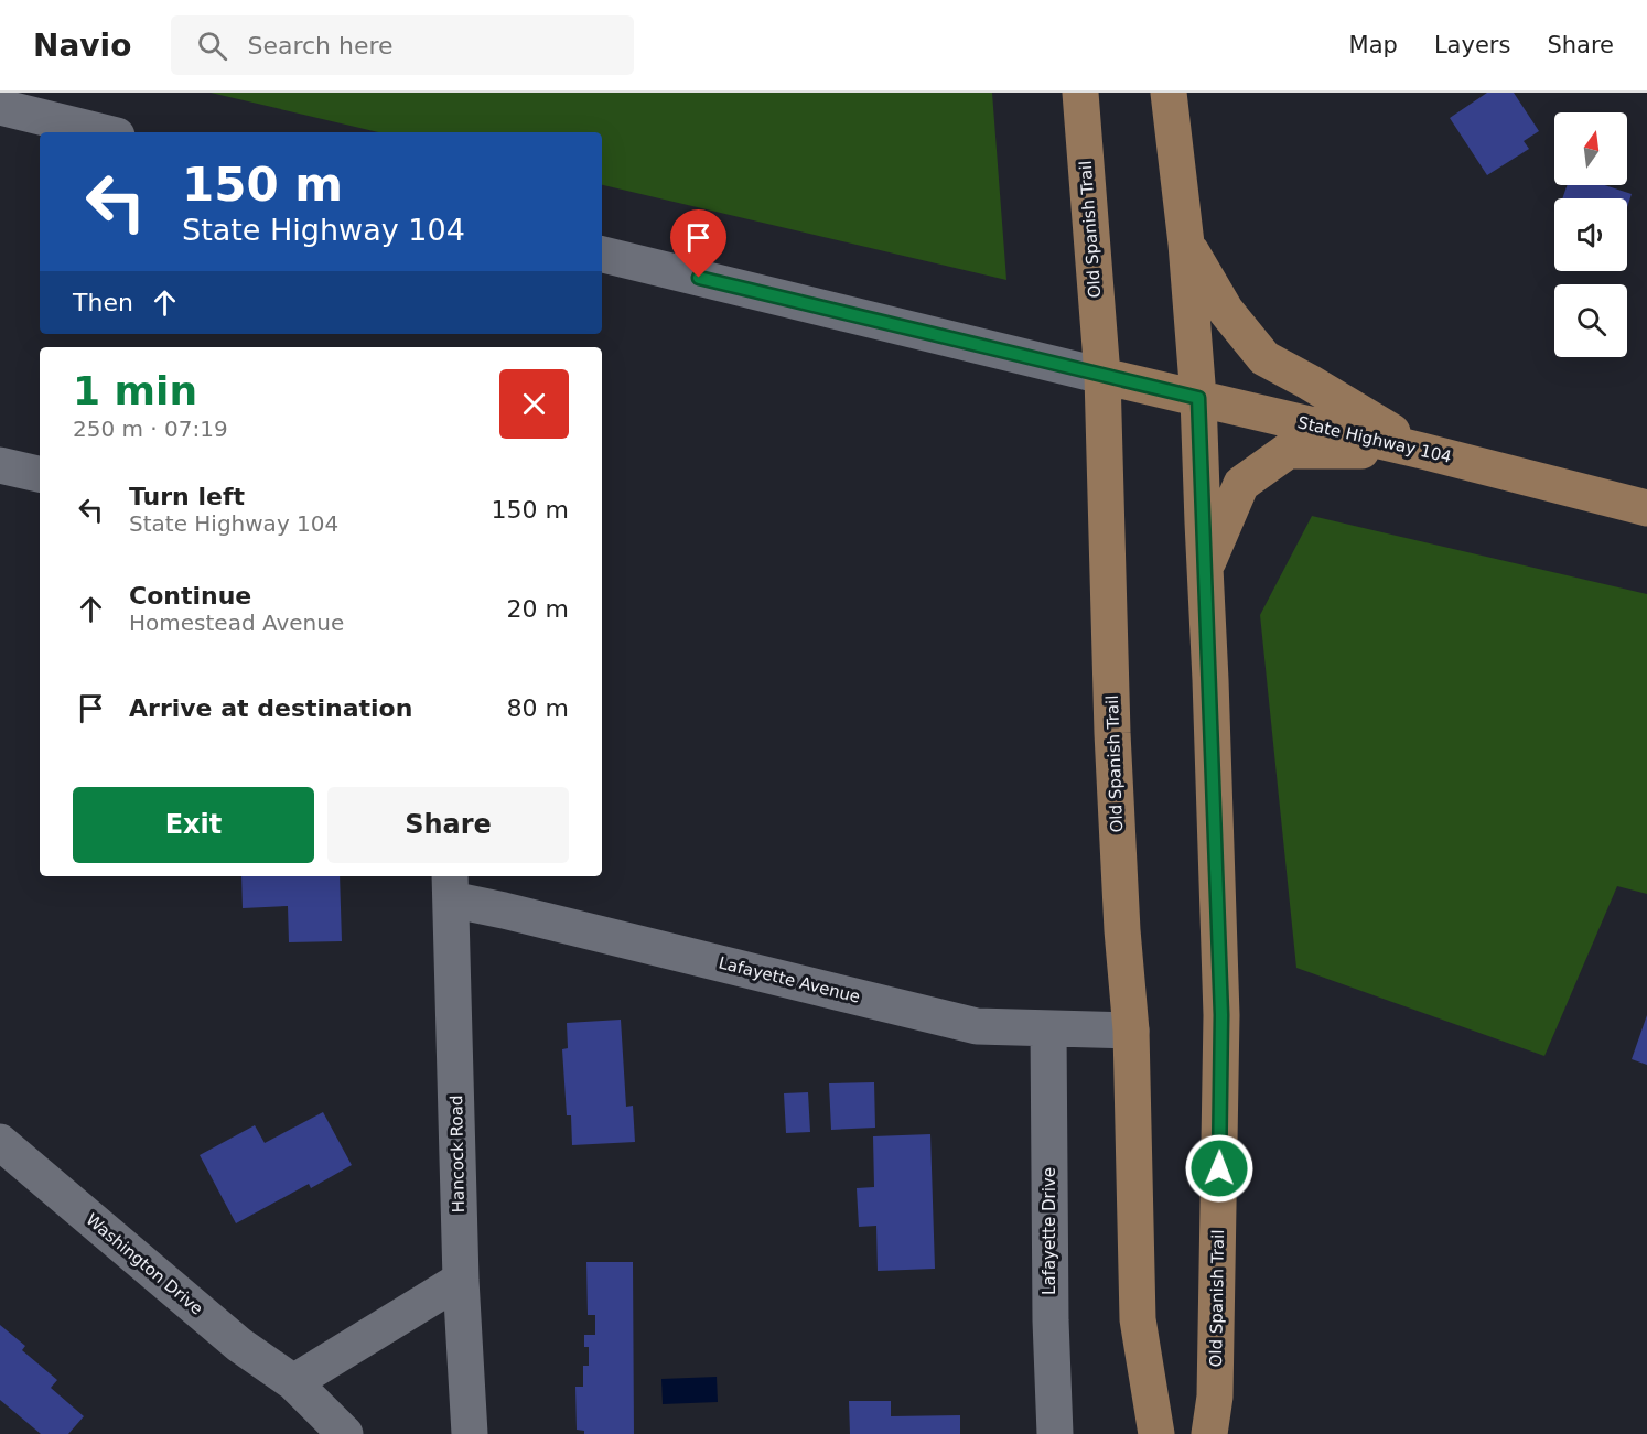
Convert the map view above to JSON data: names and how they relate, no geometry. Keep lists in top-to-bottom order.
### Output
{
  "streets": {
    "main road": ["Old Spanish Trail", "State Highway 104"],
    "street": [
      "Lafayette Avenue",
      "Hancock Road",
      "Lafayette Drive",
      "Washington Drive"
    ]
  },
  "crossings": [
    ["Old Spanish Trail", "State Highway 104"],
    ["Old Spanish Trail", "Lafayette Avenue"],
    ["Lafayette Avenue", "Hancock Road"],
    ["Lafayette Avenue", "Lafayette Drive"]
  ],
  "north": "top",
  "page": {
    "header": "Navio",
    "search": "Search here",
    "nav": ["Map", "Layers", "Share"],
    "turn": ["150 m", "State Highway 104"],
    "then": "Then",
    "heading": ["1 min", "250 m · 07:19"],
    "list": [
      {
        "name": "Turn left",
        "note": "State Highway 104",
        "value": "150 m"
      },
      {
        "name": "Continue",
        "note": "Homestead Avenue",
        "value": "20 m"
      },
      {
        "name": "Arrive at destination",
        "value": "80 m"
      }
    ],
    "buttons": ["Exit", "Share"]
  }
}
